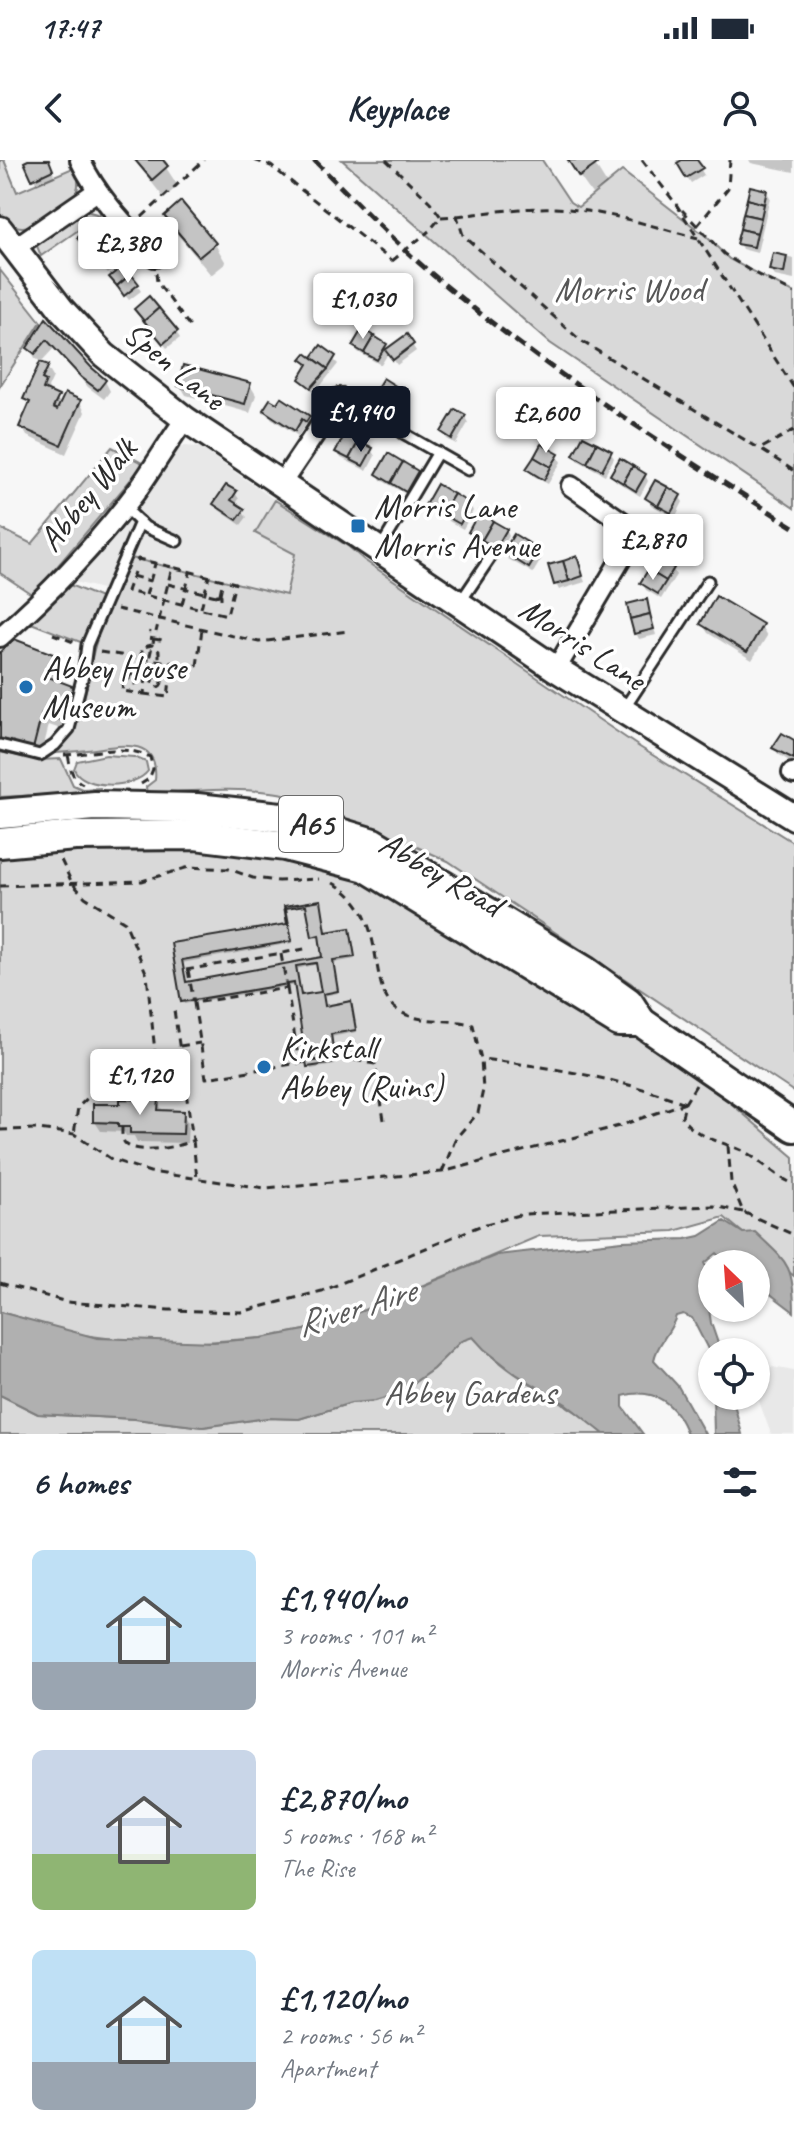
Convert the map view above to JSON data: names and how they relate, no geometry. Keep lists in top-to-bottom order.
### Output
{
  "streets": {
    "main road": ["A65", "Abbey Road"],
    "street": ["Spen Lane", "Abbey Walk", "Morris Lane"]
  },
  "crossings": [
    ["Spen Lane", "Abbey Walk"],
    ["Spen Lane", "Morris Lane"],
    ["A65", "Abbey Road"]
  ],
  "water": ["River Aire"],
  "parks": ["Morris Wood", "Abbey Gardens"],
  "places": {
    "transit": ["Morris Lane Morris Avenue"],
    "other": ["Abbey House Museum", "Kirkstall Abbey (Ruins)"]
  },
  "north": "top left",
  "page": {
    "status": "17:47",
    "header": "Keyplace",
    "price": [
      "£2,380",
      "£1,030",
      "£1,940",
      "£2,600",
      "£2,870",
      "£1,120"
    ],
    "heading": "6 homes",
    "list": [
      {
        "name": "£1,940/mo",
        "note": "3 rooms · 101 m² · Morris Avenue"
      },
      {
        "name": "£2,870/mo",
        "note": "5 rooms · 168 m² · The Rise"
      },
      {
        "name": "£1,120/mo",
        "note": "2 rooms · 56 m² · Apartment"
      }
    ]
  }
}
